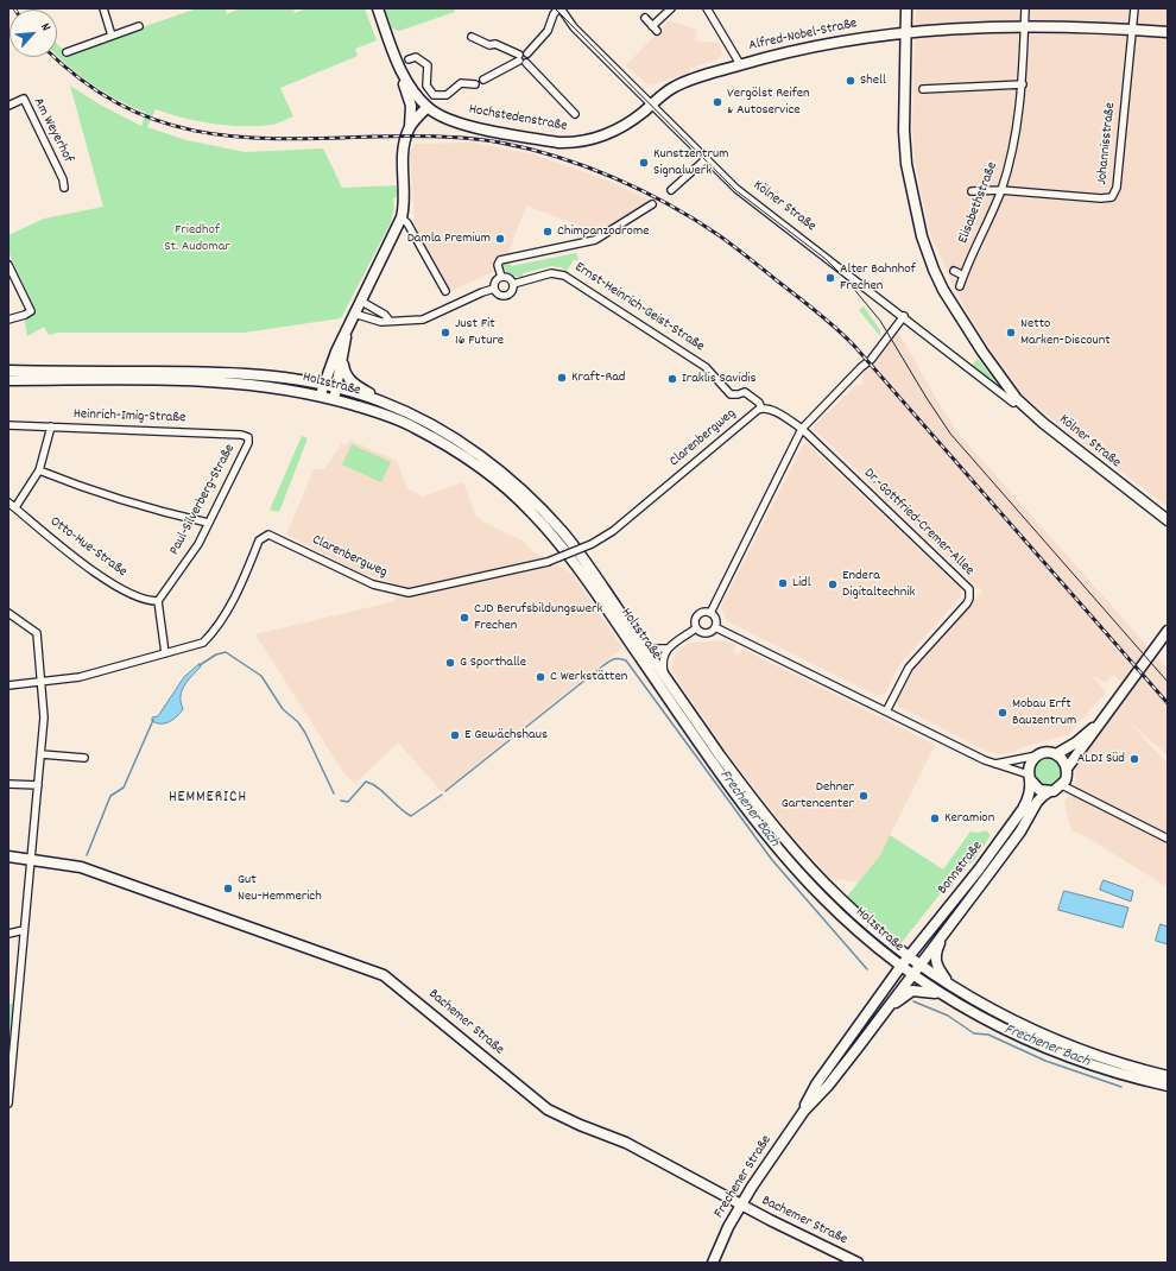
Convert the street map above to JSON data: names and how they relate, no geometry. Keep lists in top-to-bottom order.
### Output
{
  "streets": {
    "main road": [
      "Alfred-Nobel-Straße",
      "Hochstedenstraße",
      "Kölner Straße",
      "Holzstraße",
      "Bonnstraße",
      "Bachemer Straße",
      "Frechener Straße"
    ],
    "street": [
      "Am Weyerhof",
      "Johannisstraße",
      "Elisabethstraße",
      "Ernst-Heinrich-Geist-Straße",
      "Heinrich-Imig-Straße",
      "Clarenbergweg",
      "Paul-Silverberg-Straße",
      "Dr.-Gottfried-Cremer-Allee",
      "Otto-Hue-Straße"
    ]
  },
  "crossings": [
    ["Alfred-Nobel-Straße", "Hochstedenstraße"],
    ["Alfred-Nobel-Straße", "Johannisstraße"],
    ["Alfred-Nobel-Straße", "Elisabethstraße"],
    ["Alfred-Nobel-Straße", "Kölner Straße"],
    ["Hochstedenstraße", "Kölner Straße"],
    ["Johannisstraße", "Elisabethstraße"],
    ["Ernst-Heinrich-Geist-Straße", "Clarenbergweg"],
    ["Ernst-Heinrich-Geist-Straße", "Dr.-Gottfried-Cremer-Allee"],
    ["Holzstraße", "Bonnstraße"],
    ["Holzstraße", "Frechener Straße"],
    ["Heinrich-Imig-Straße", "Paul-Silverberg-Straße"],
    ["Clarenbergweg", "Dr.-Gottfried-Cremer-Allee"],
    ["Paul-Silverberg-Straße", "Otto-Hue-Straße"],
    ["Bonnstraße", "Frechener Straße"],
    ["Bachemer Straße", "Frechener Straße"]
  ],
  "districts": ["HEMMERICH"],
  "water": ["Frechener Bach"],
  "parks": ["Friedhof St. Audomar"],
  "places": [
    "Shell",
    "Vergölst Reifen & Autoservice",
    "Kunstzentrum Signalwerk",
    "Chimpanzodrome",
    "Damla Premium",
    "Alter Bahnhof Frechen",
    "Just Fit 16 Future",
    "Netto Marken-Discount",
    "Kraft-Rad",
    "Iraklis Savidis",
    "Lidl",
    "Endera Digitaltechnik",
    "CJD Berufsbildungswerk Frechen",
    "G Sporthalle",
    "C Werkstätten",
    "Mobau Erft Bauzentrum",
    "E Gewächshaus",
    "ALDI Süd",
    "Dehner Gartencenter",
    "Keramion",
    "Gut Neu-Hemmerich"
  ],
  "north": "top right"
}
